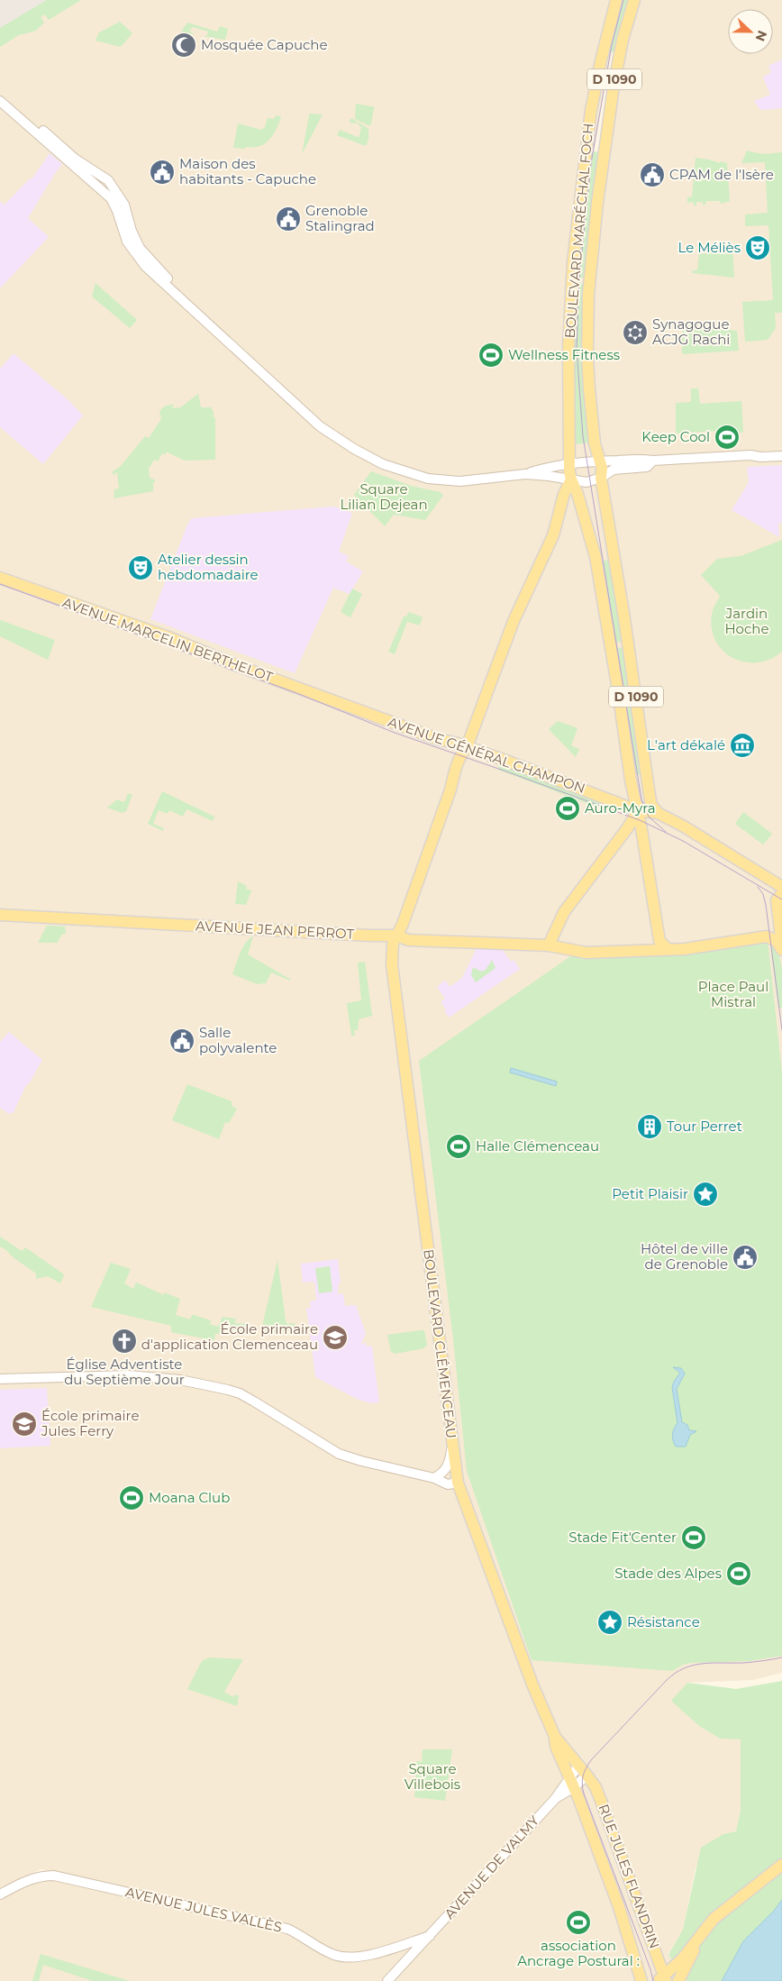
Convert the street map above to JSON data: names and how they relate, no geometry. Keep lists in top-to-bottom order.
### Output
{
  "streets": {
    "main road": [
      "D 1090",
      "BOULEVARD MARÉCHAL FOCH",
      "AVENUE MARCELIN BERTHELOT",
      "AVENUE GÉNÉRAL CHAMPON",
      "AVENUE JEAN PERROT",
      "BOULEVARD CLÉMENCEAU",
      "RUE JULES FLANDRIN"
    ],
    "street": ["AVENUE DE VALMY", "AVENUE JULES VALLÈS"]
  },
  "crossings": [
    ["D 1090", "BOULEVARD MARÉCHAL FOCH"],
    ["D 1090", "AVENUE GÉNÉRAL CHAMPON"],
    ["D 1090", "BOULEVARD CLÉMENCEAU"],
    ["AVENUE MARCELIN BERTHELOT", "AVENUE GÉNÉRAL CHAMPON"],
    ["AVENUE GÉNÉRAL CHAMPON", "BOULEVARD CLÉMENCEAU"],
    ["AVENUE JEAN PERROT", "BOULEVARD CLÉMENCEAU"],
    ["BOULEVARD CLÉMENCEAU", "AVENUE DE VALMY"],
    ["BOULEVARD CLÉMENCEAU", "RUE JULES FLANDRIN"],
    ["AVENUE DE VALMY", "RUE JULES FLANDRIN"],
    ["AVENUE DE VALMY", "AVENUE JULES VALLÈS"]
  ],
  "parks": [
    "Square Lilian Dejean",
    "Jardin Hoche",
    "Place Paul Mistral",
    "Square Villebois"
  ],
  "places": {
    "mosque": ["Mosquée Capuche"],
    "public building": [
      "Maison des habitants - Capuche",
      "CPAM de l'Isère",
      "Grenoble Stalingrad",
      "Salle polyvalente",
      "Hôtel de ville de Grenoble"
    ],
    "theatre": ["Le Méliès", "Atelier dessin hebdomadaire"],
    "synagogue": ["Synagogue ACJG Rachi"],
    "sports": [
      "Wellness Fitness",
      "Keep Cool",
      "Auro-Myra",
      "Halle Clémenceau",
      "Moana Club",
      "Stade Fit'Center",
      "Stade des Alpes",
      "association Ancrage Postural :"
    ],
    "museum": ["L'art dékalé"],
    "building": ["Tour Perret"],
    "place": ["Petit Plaisir", "Résistance"],
    "school or university": ["École primaire d'application Clemenceau", "École primaire Jules Ferry"],
    "church": ["Église Adventiste du Septième Jour"]
  },
  "north": "right"
}
